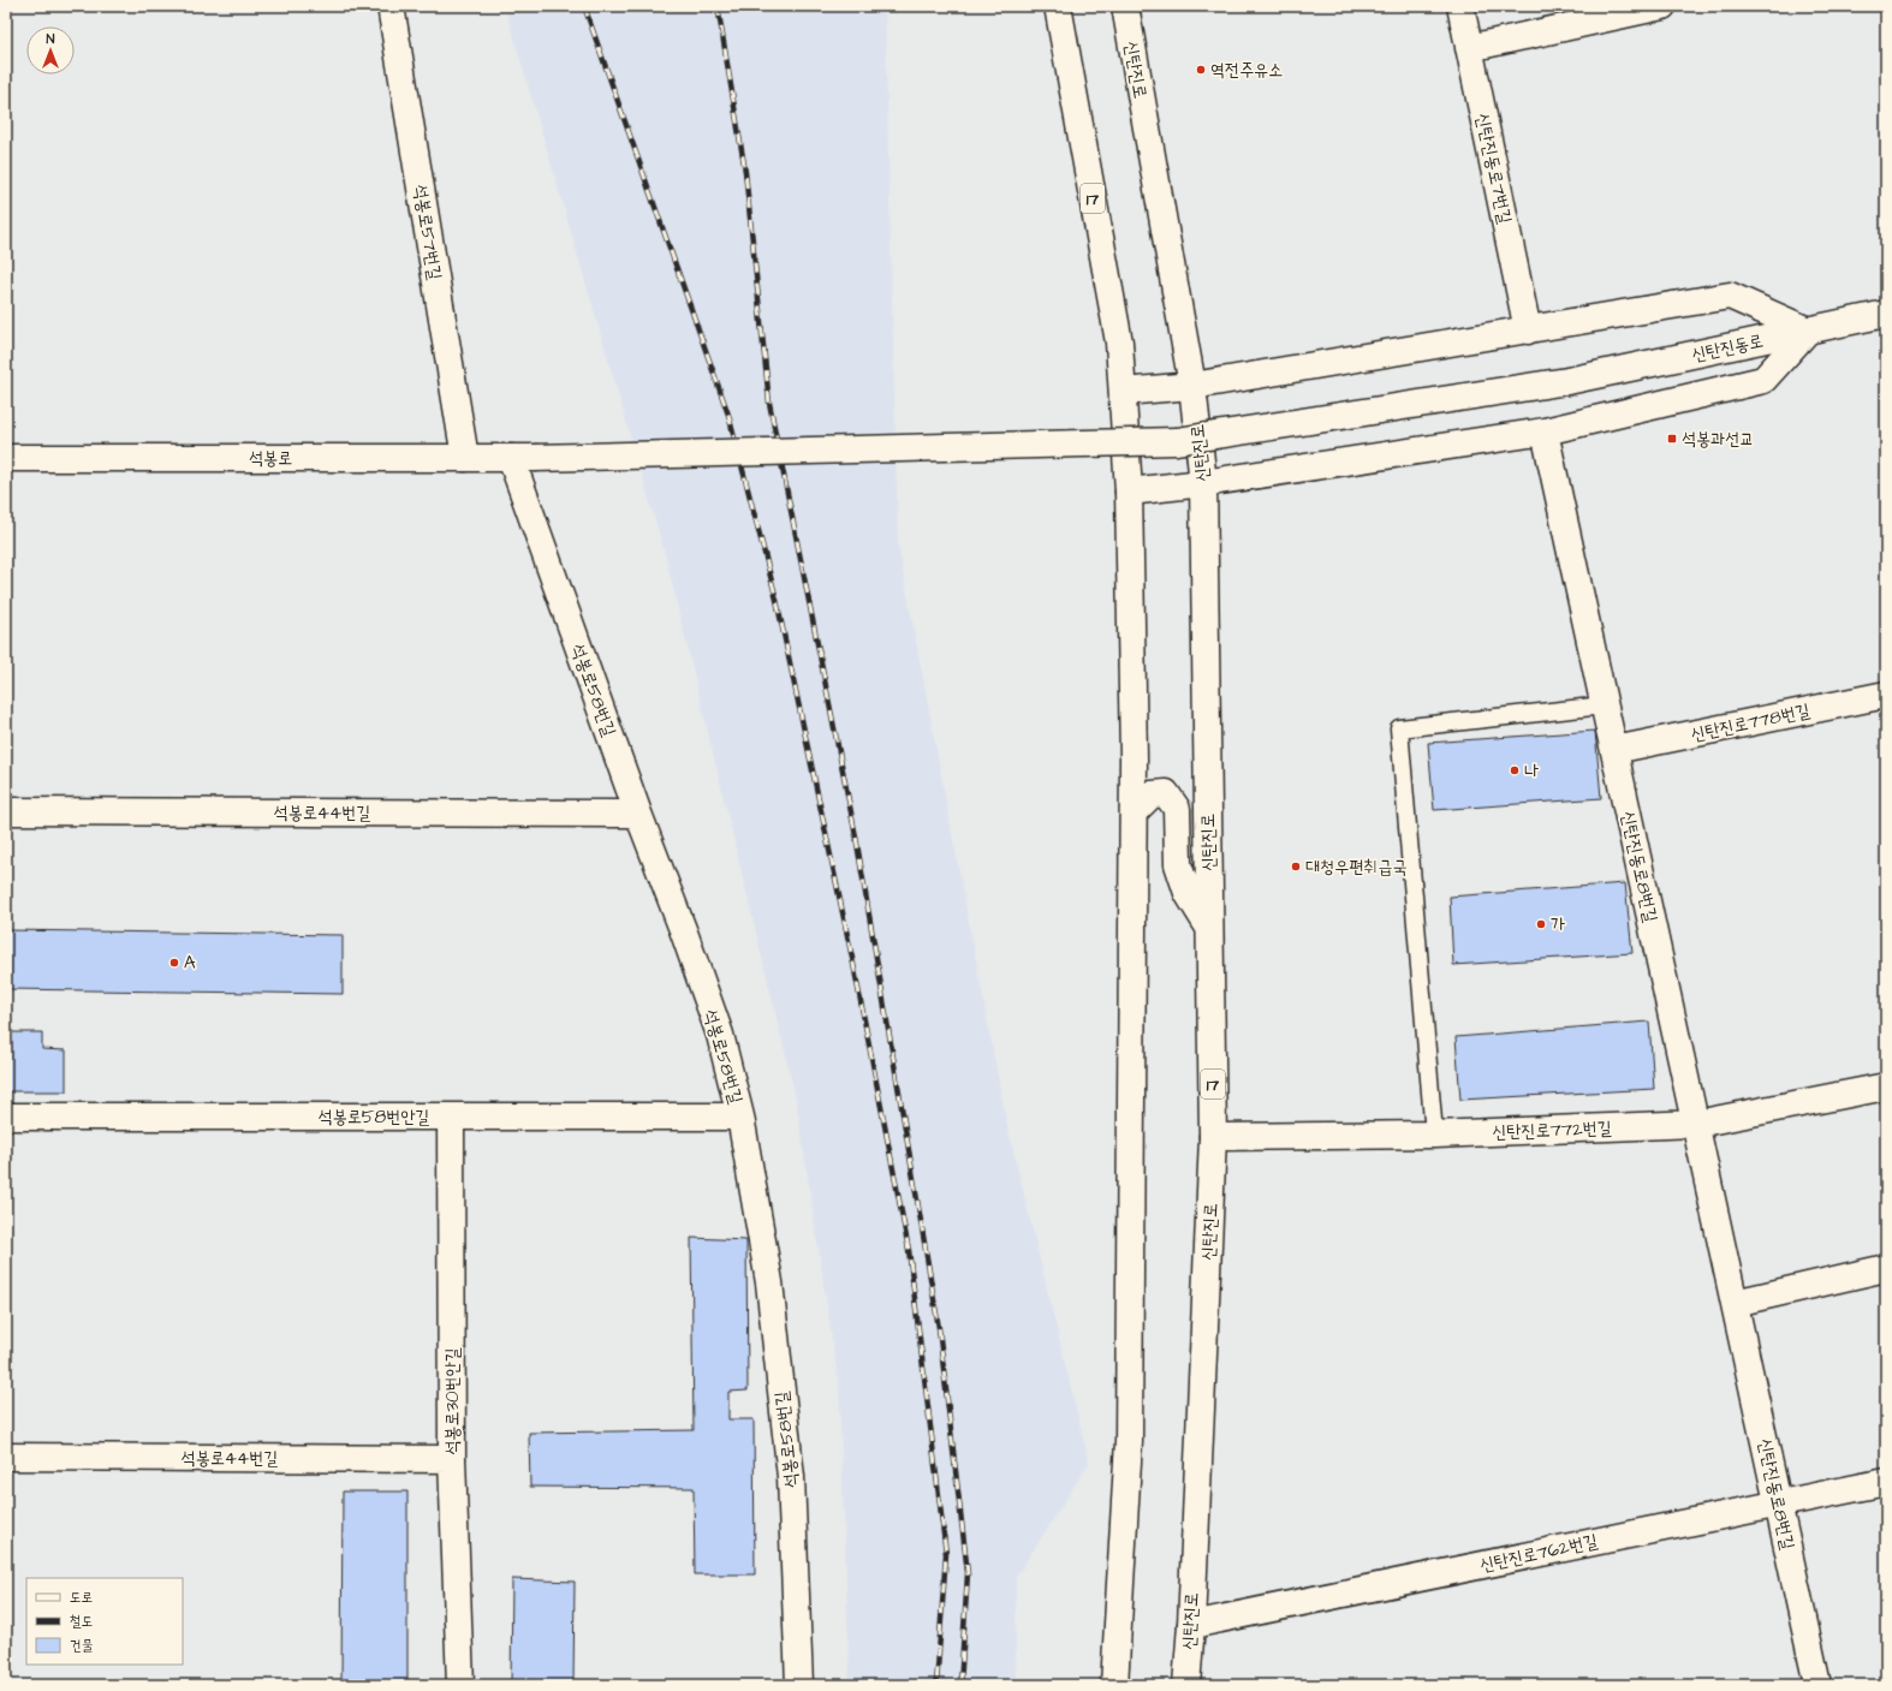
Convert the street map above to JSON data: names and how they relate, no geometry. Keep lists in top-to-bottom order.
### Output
{
  "streets": {
    "street": [
      "신탄진로",
      "신탄진동로7번길",
      "17",
      "석봉로57번길",
      "신탄진동로",
      "석봉로",
      "석봉로58번길",
      "신탄진로778번길",
      "석봉로44번길",
      "신탄진동로8번길",
      "석봉로58번안길",
      "신탄진로772번길",
      "석봉로30번안길",
      "신탄진로762번길"
    ]
  },
  "crossings": [
    ["신탄진로", "신탄진로772번길"],
    ["신탄진로", "신탄진로762번길"],
    ["석봉로57번길", "석봉로"],
    ["신탄진동로", "석봉로"],
    ["신탄진동로", "석봉로58번길"],
    ["석봉로", "석봉로58번길"],
    ["석봉로58번길", "석봉로44번길"],
    ["석봉로58번길", "석봉로58번안길"],
    ["신탄진로778번길", "신탄진동로8번길"],
    ["석봉로44번길", "석봉로30번안길"],
    ["신탄진동로8번길", "신탄진로772번길"],
    ["신탄진동로8번길", "신탄진로762번길"],
    ["석봉로58번안길", "석봉로30번안길"]
  ],
  "places": {
    "other": [
      "역전주유소",
      "나",
      "대청우편취급국",
      "가",
      "A"
    ],
    "transit": ["석봉과선교"]
  },
  "legend": ["도로", "철도", "건물"],
  "north": "top"
}
